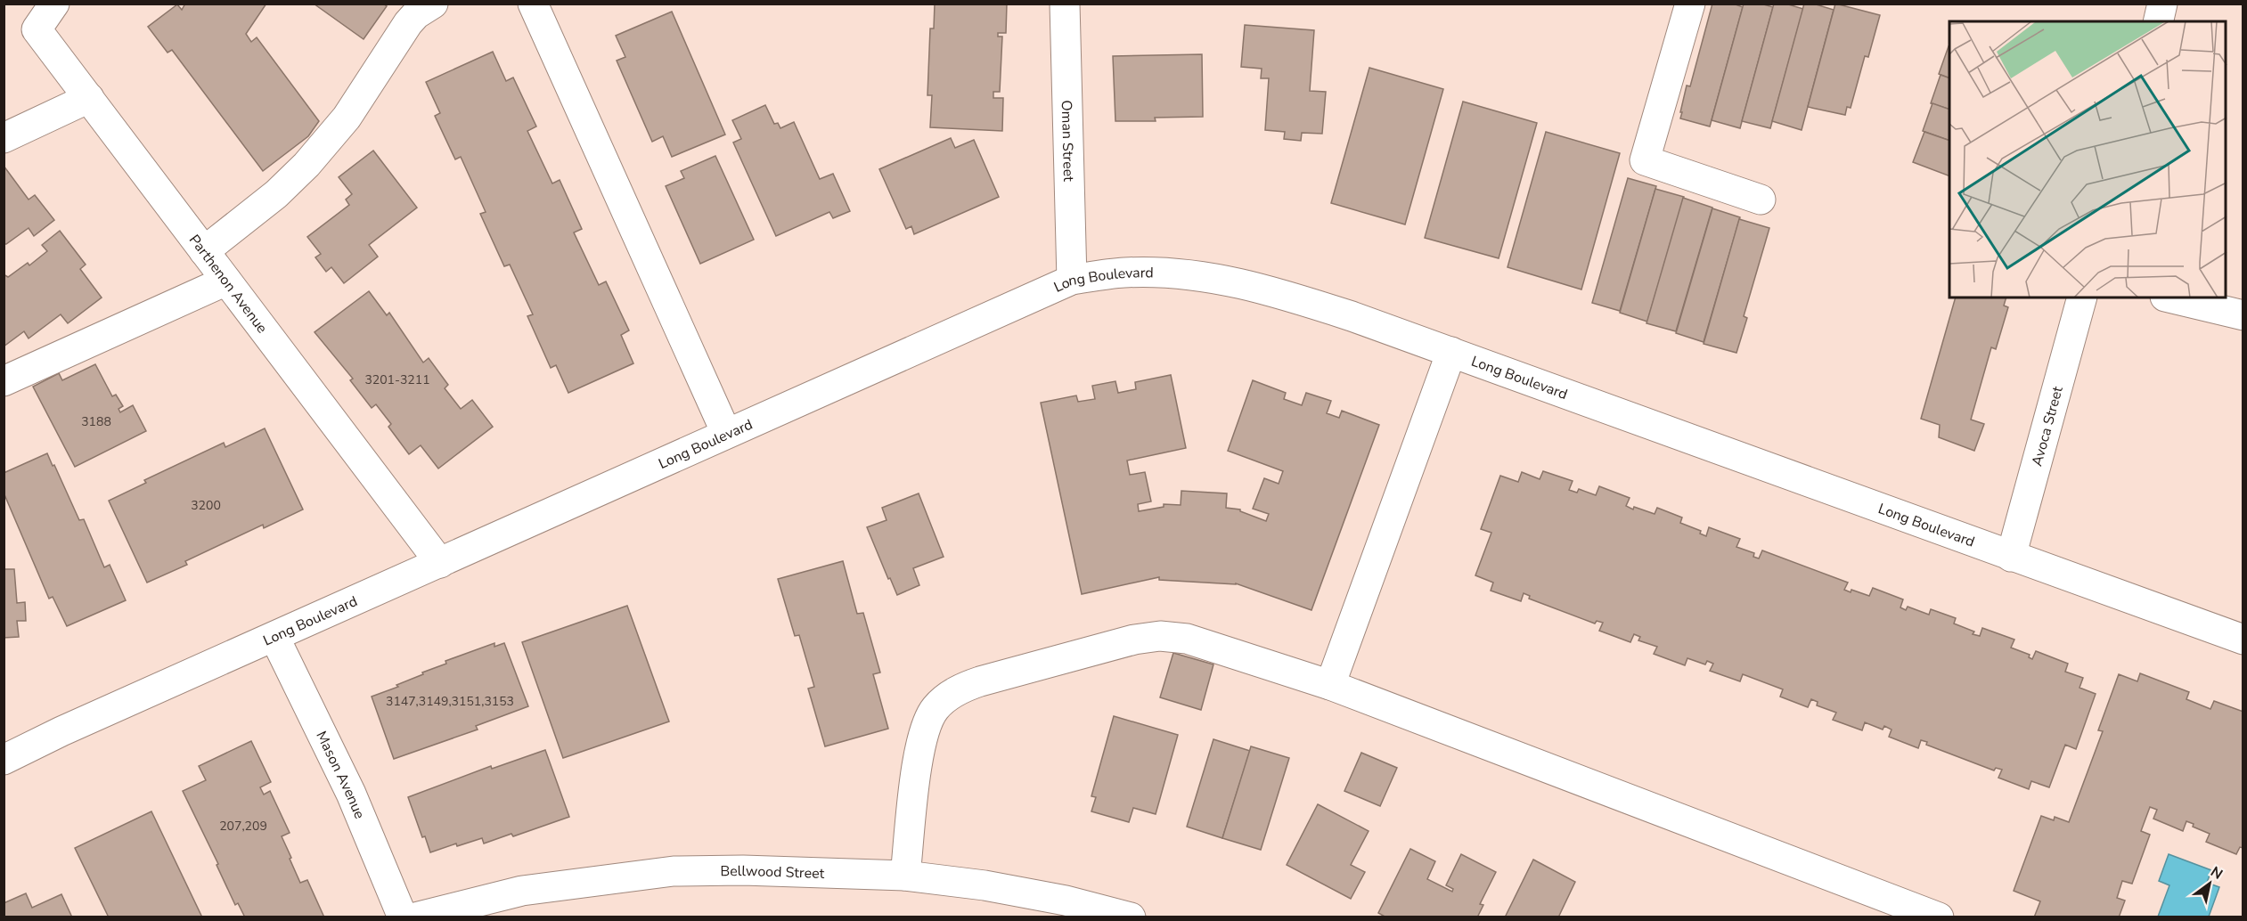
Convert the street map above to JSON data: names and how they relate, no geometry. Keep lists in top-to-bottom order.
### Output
{
  "streets": {
    "street": [
      "Oman Street",
      "Long Boulevard",
      "Parthenon Avenue",
      "Avoca Street",
      "Mason Avenue",
      "Bellwood Street"
    ]
  },
  "crossings": [
    ["Oman Street", "Long Boulevard"],
    ["Long Boulevard", "Parthenon Avenue"],
    ["Long Boulevard", "Avoca Street"],
    ["Long Boulevard", "Mason Avenue"]
  ],
  "house_numbers": [
    "3201-3211",
    "3188",
    "3200",
    "3147,3149,3151,3153",
    "207,209"
  ],
  "north": "top right"
}
